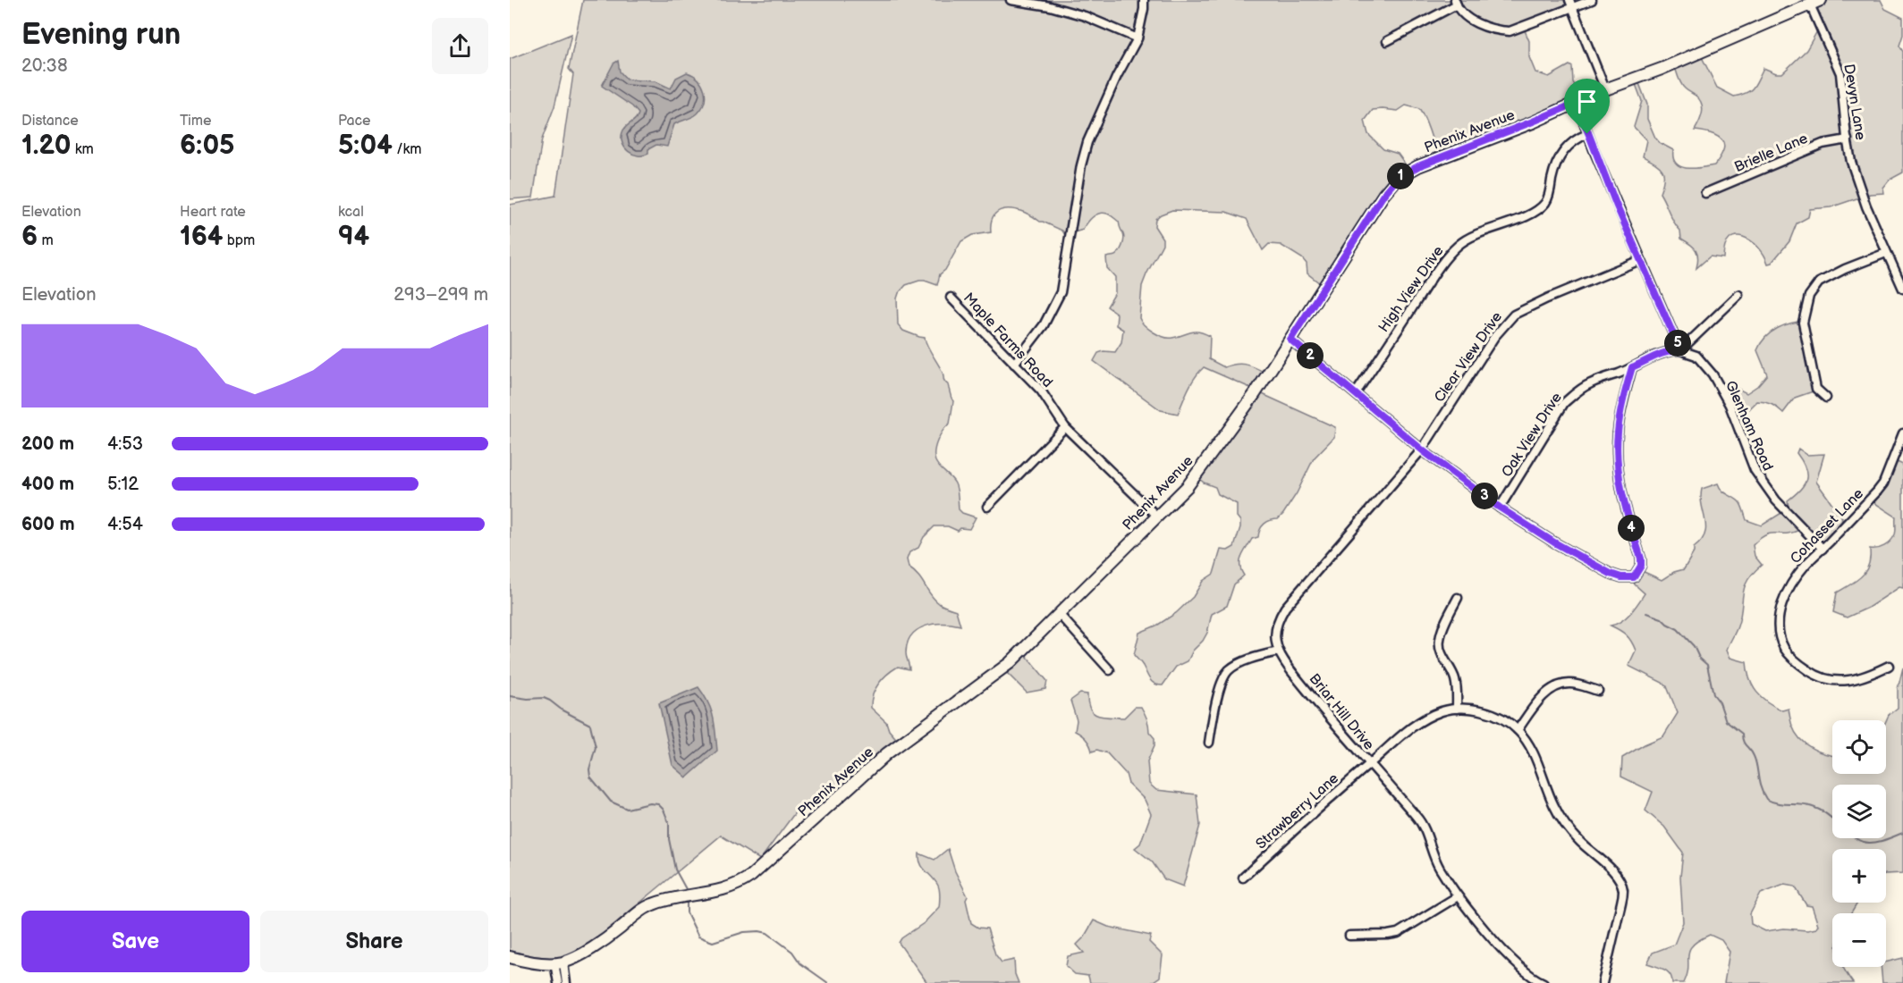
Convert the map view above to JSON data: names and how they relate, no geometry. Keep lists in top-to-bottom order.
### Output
{
  "streets": {
    "main road": ["Phenix Avenue"],
    "street": [
      "Devyn Lane",
      "Brielle Lane",
      "High View Drive",
      "Maple Farms Road",
      "Clear View Drive",
      "Glenham Road",
      "Oak View Drive",
      "Cohasset Lane",
      "Briar Hill Drive",
      "Strawberry Lane"
    ]
  },
  "crossings": [
    ["Devyn Lane", "Phenix Avenue"],
    ["Devyn Lane", "Brielle Lane"],
    ["Phenix Avenue", "Maple Farms Road"],
    ["Glenham Road", "Oak View Drive"],
    ["Glenham Road", "Cohasset Lane"],
    ["Briar Hill Drive", "Strawberry Lane"]
  ],
  "page": {
    "heading": ["Evening run", "20:38"],
    "stats": [
      ["Distance", "1.20 km"],
      ["Time", "6:05"],
      ["Pace", "5:04 /km"],
      ["Elevation", "6 m"],
      ["Heart rate", "164 bpm"],
      ["kcal", "94"]
    ],
    "pins": [
      "1",
      "5",
      "2",
      "3",
      "4"
    ],
    "chart": ["Elevation", "293–299 m"],
    "list": [
      {
        "name": "200 m",
        "note": "4:53"
      },
      {
        "name": "400 m",
        "note": "5:12"
      },
      {
        "name": "600 m",
        "note": "4:54"
      }
    ],
    "map_buttons": ["+", "−"],
    "buttons": ["Save", "Share"]
  }
}
